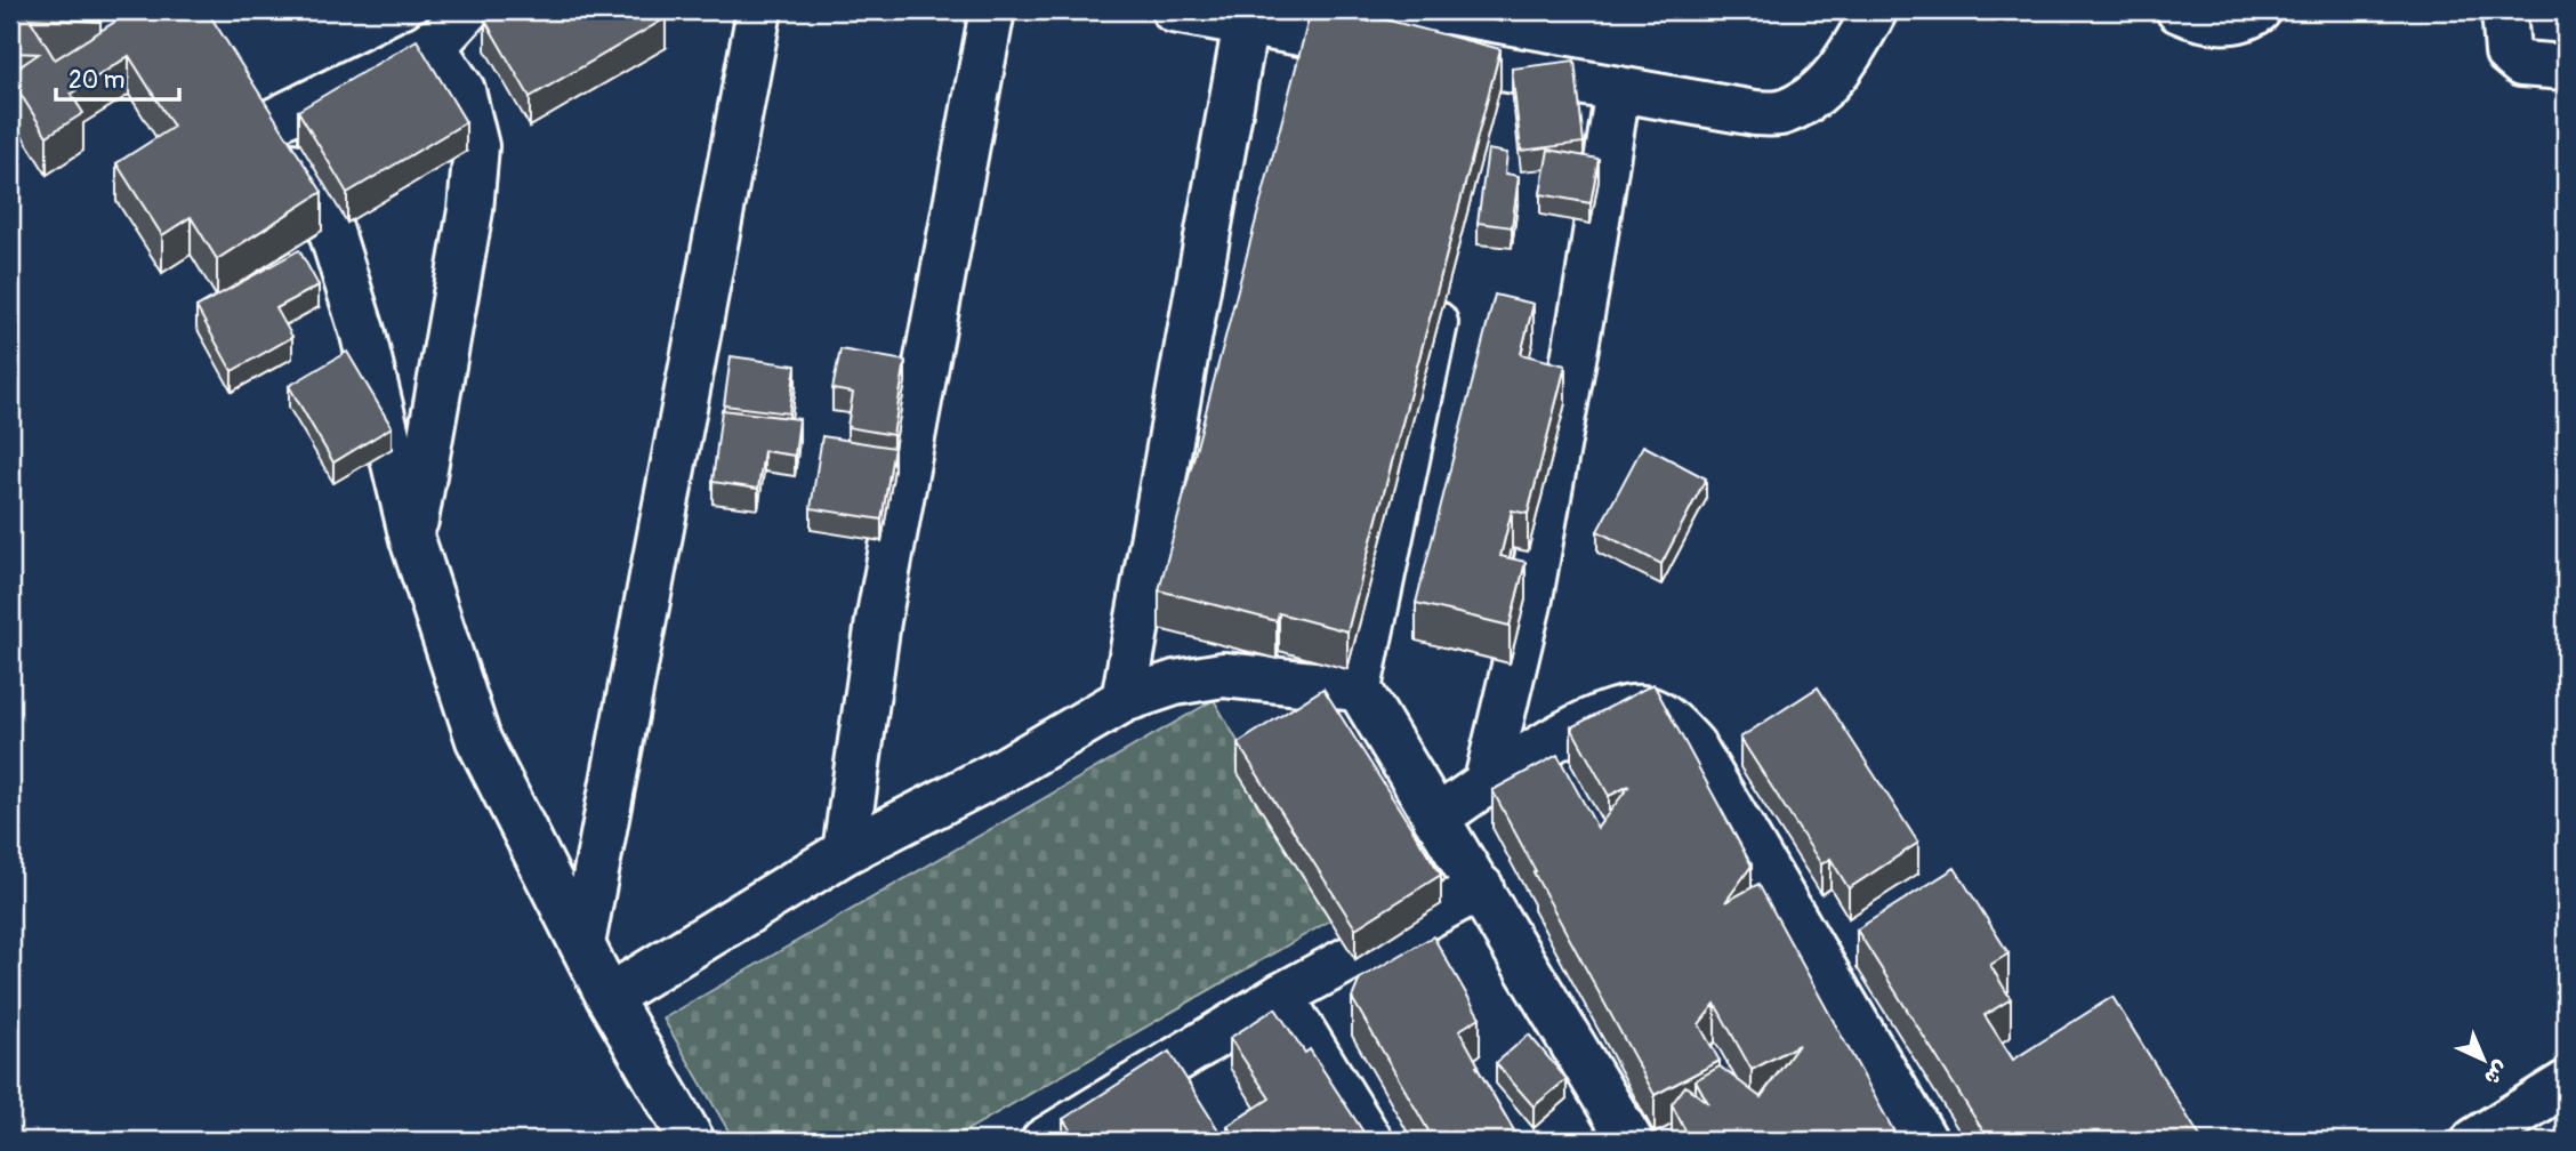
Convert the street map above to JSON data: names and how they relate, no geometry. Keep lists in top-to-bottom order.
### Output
{
  "scale_bar": "20 m",
  "north": "bottom right"
}
